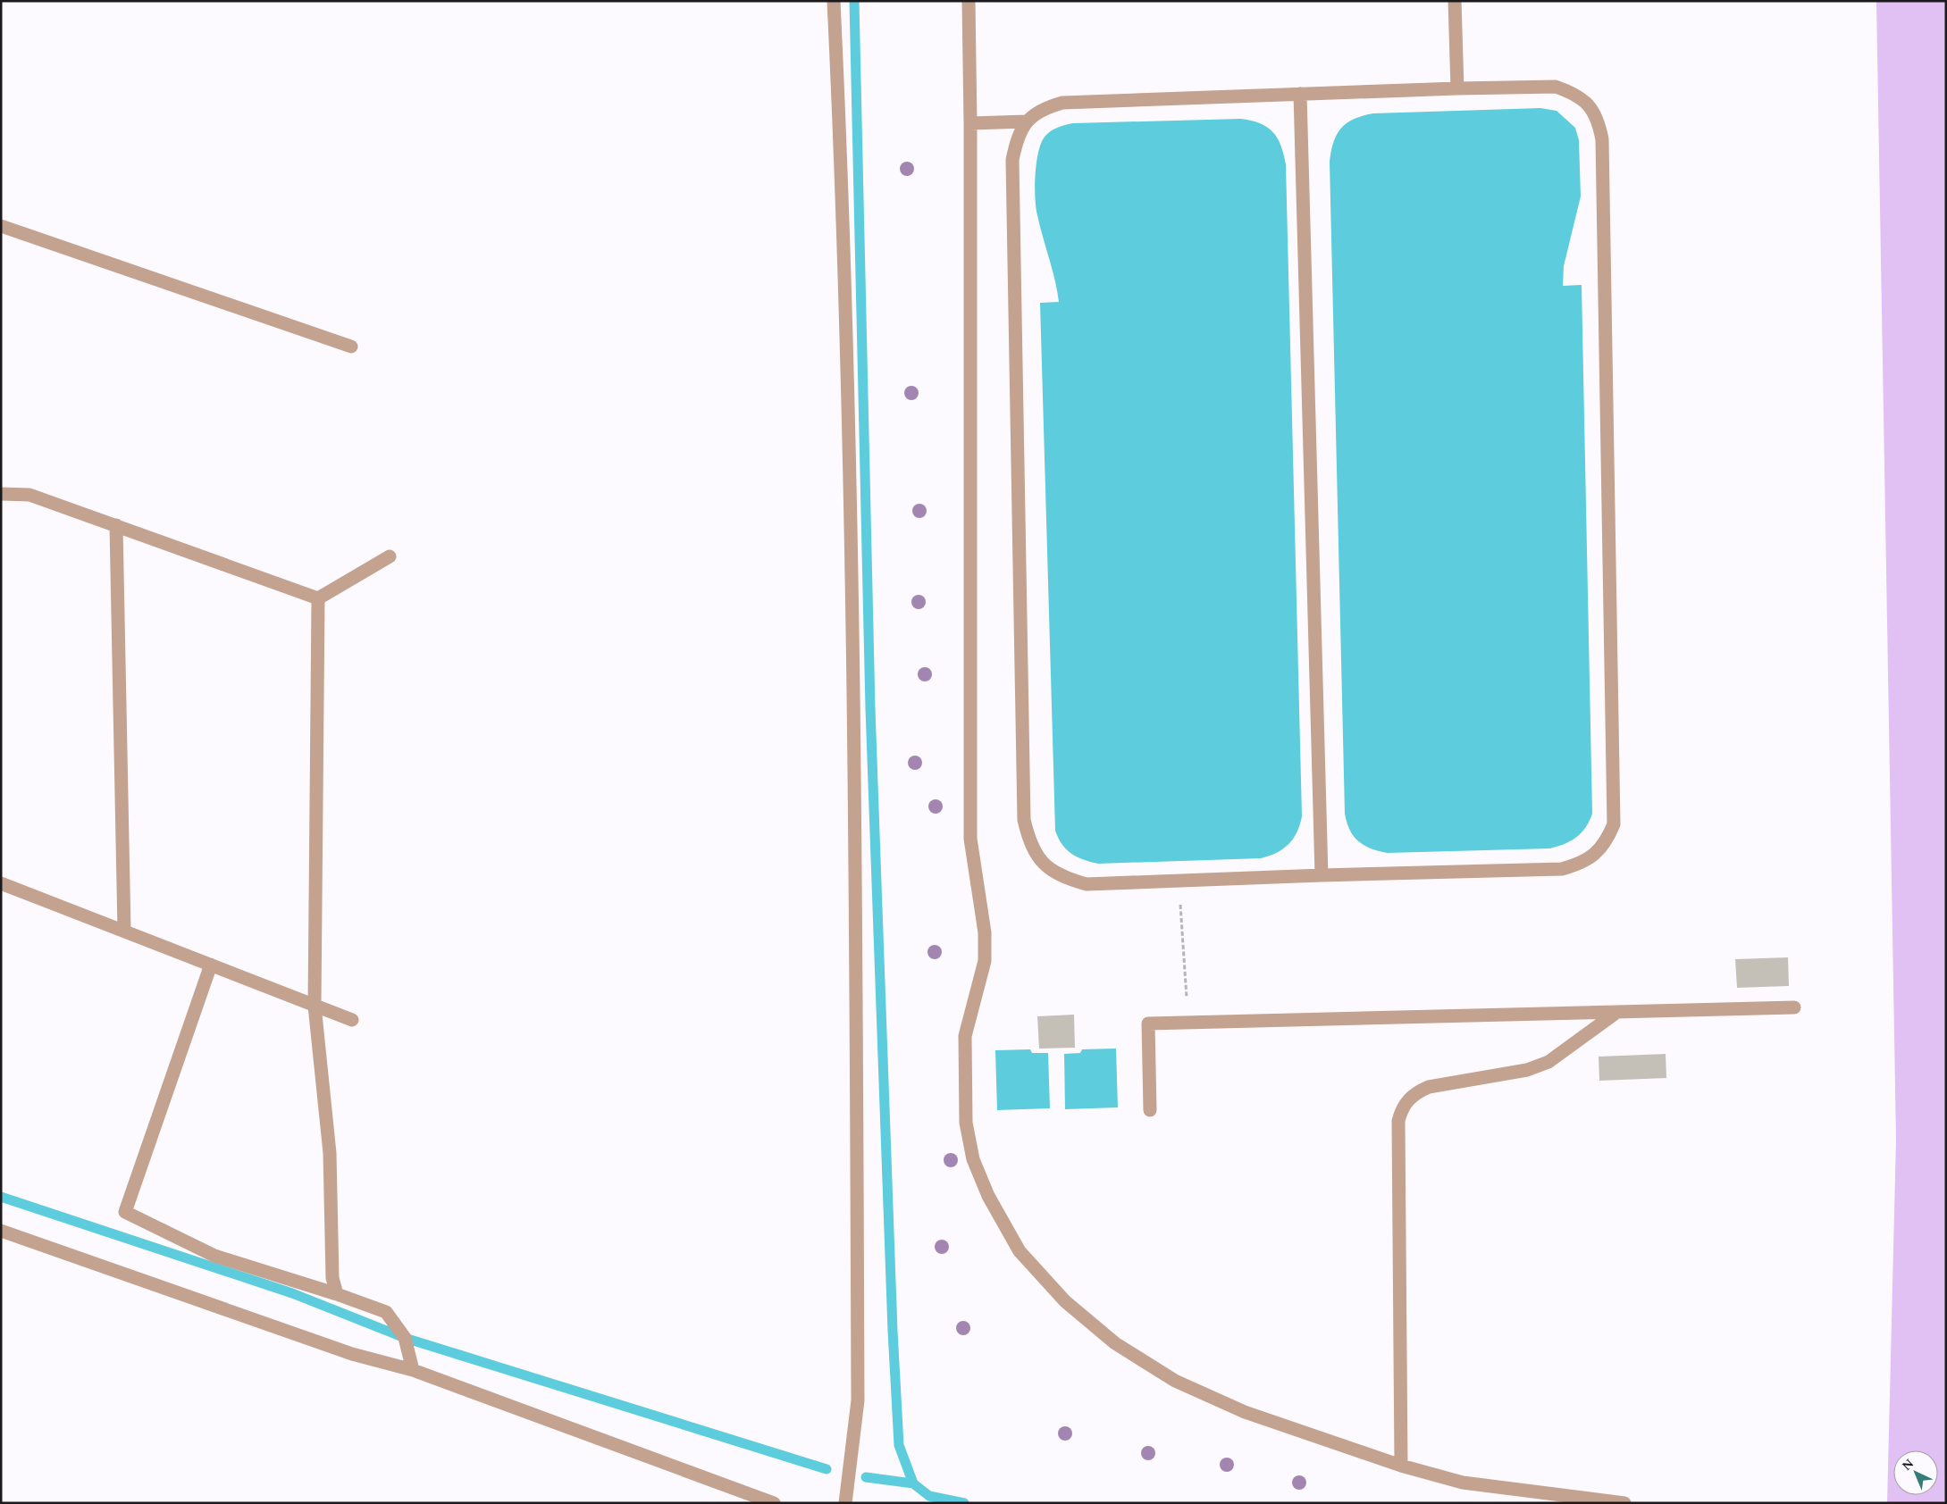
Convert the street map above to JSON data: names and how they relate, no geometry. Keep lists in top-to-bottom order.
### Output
{
  "north": "top left"
}
